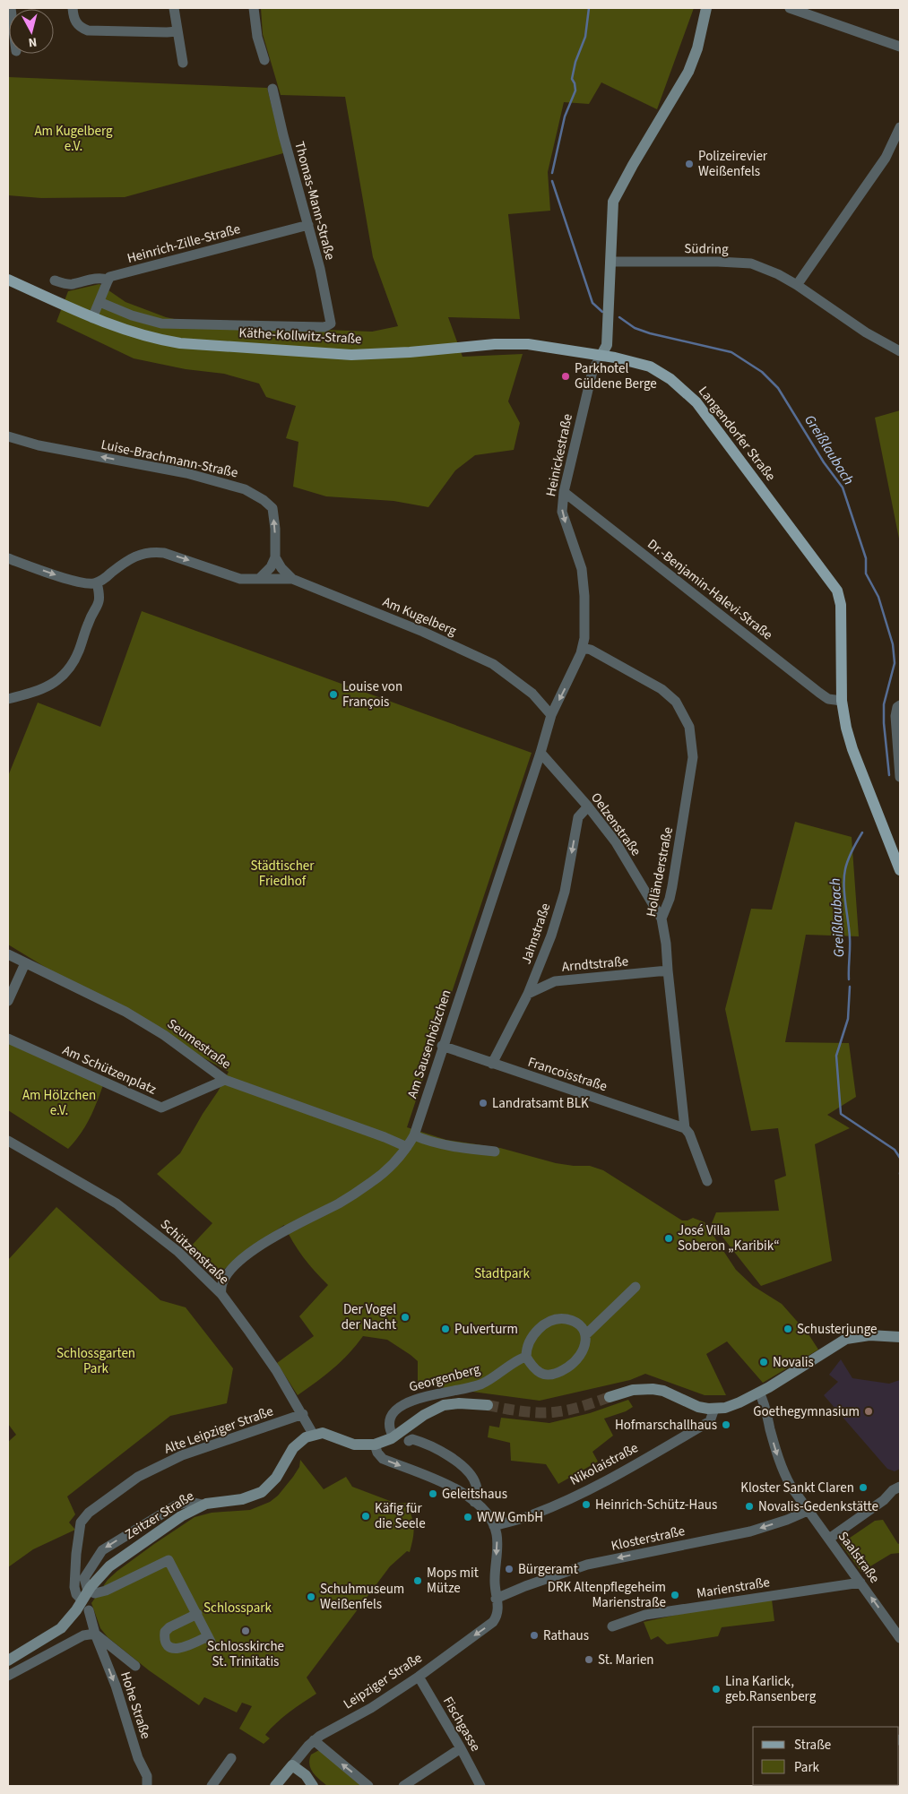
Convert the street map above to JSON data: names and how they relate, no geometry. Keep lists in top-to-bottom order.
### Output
{
  "streets": {
    "main road": [
      "Käthe-Kollwitz-Straße",
      "Langendorfer Straße",
      "Zeitzer Straße",
      "Leipziger Straße"
    ],
    "street": [
      "Thomas-Mann-Straße",
      "Heinrich-Zille-Straße",
      "Südring",
      "Heinickestraße",
      "Luise-Brachmann-Straße",
      "Dr.-Benjamin-Halevi-Straße",
      "Am Kugelberg",
      "Oelzenstraße",
      "Holländerstraße",
      "Jahnstraße",
      "Arndtstraße",
      "Seumestraße",
      "Am Sausenhölzchen",
      "Am Schützenplatz",
      "Francoisstraße",
      "Schützenstraße",
      "Georgenberg",
      "Alte Leipziger Straße",
      "Nikolaistraße",
      "Klosterstraße",
      "Saalstraße",
      "Marienstraße",
      "Hohe Straße",
      "Fischgasse"
    ]
  },
  "crossings": [
    ["Thomas-Mann-Straße", "Heinrich-Zille-Straße"],
    ["Käthe-Kollwitz-Straße", "Langendorfer Straße"],
    ["Käthe-Kollwitz-Straße", "Heinickestraße"],
    ["Langendorfer Straße", "Heinickestraße"],
    ["Langendorfer Straße", "Dr.-Benjamin-Halevi-Straße"],
    ["Heinickestraße", "Dr.-Benjamin-Halevi-Straße"],
    ["Heinickestraße", "Am Kugelberg"],
    ["Heinickestraße", "Holländerstraße"],
    ["Heinickestraße", "Am Sausenhölzchen"],
    ["Am Kugelberg", "Am Sausenhölzchen"],
    ["Oelzenstraße", "Holländerstraße"],
    ["Oelzenstraße", "Jahnstraße"],
    ["Oelzenstraße", "Am Sausenhölzchen"],
    ["Holländerstraße", "Arndtstraße"],
    ["Holländerstraße", "Francoisstraße"],
    ["Jahnstraße", "Arndtstraße"],
    ["Jahnstraße", "Francoisstraße"],
    ["Seumestraße", "Am Sausenhölzchen"],
    ["Seumestraße", "Am Schützenplatz"],
    ["Am Sausenhölzchen", "Francoisstraße"],
    ["Am Sausenhölzchen", "Schützenstraße"],
    ["Schützenstraße", "Alte Leipziger Straße"],
    ["Schützenstraße", "Zeitzer Straße"],
    ["Alte Leipziger Straße", "Zeitzer Straße"],
    ["Nikolaistraße", "Leipziger Straße"],
    ["Klosterstraße", "Saalstraße"],
    ["Klosterstraße", "Leipziger Straße"],
    ["Saalstraße", "Marienstraße"],
    ["Leipziger Straße", "Fischgasse"]
  ],
  "one_way": [
    "Heinickestraße",
    "Luise-Brachmann-Straße",
    "Jahnstraße",
    "Klosterstraße",
    "Leipziger Straße",
    "Hohe Straße"
  ],
  "water": ["Greißlaubach"],
  "parks": [
    "Am Kugelberg e.V.",
    "Städtischer Friedhof",
    "Am Hölzchen e.V.",
    "Stadtpark",
    "Schlossgarten Park",
    "Schlosspark"
  ],
  "places": [
    "Polizeirevier Weißenfels",
    "Parkhotel Güldene Berge",
    "Louise von François",
    "Landratsamt BLK",
    "José Villa Soberon „Karibik“",
    "Der Vogel der Nacht",
    "Pulverturm",
    "Schusterjunge",
    "Novalis",
    "Goethegymnasium",
    "Hofmarschallhaus",
    "Kloster Sankt Claren",
    "Geleitshaus",
    "Heinrich-Schütz-Haus",
    "Novalis-Gedenkstätte",
    "Käfig für die Seele",
    "WVW GmbH",
    "Bürgeramt",
    "Mops mit Mütze",
    "DRK Altenpflegeheim Marienstraße",
    "Schuhmuseum Weißenfels",
    "Schlosskirche St. Trinitatis",
    "Rathaus",
    "St. Marien",
    "Lina Karlick, geb.Ransenberg"
  ],
  "legend": ["Straße", "Park"],
  "north": "bottom"
}
